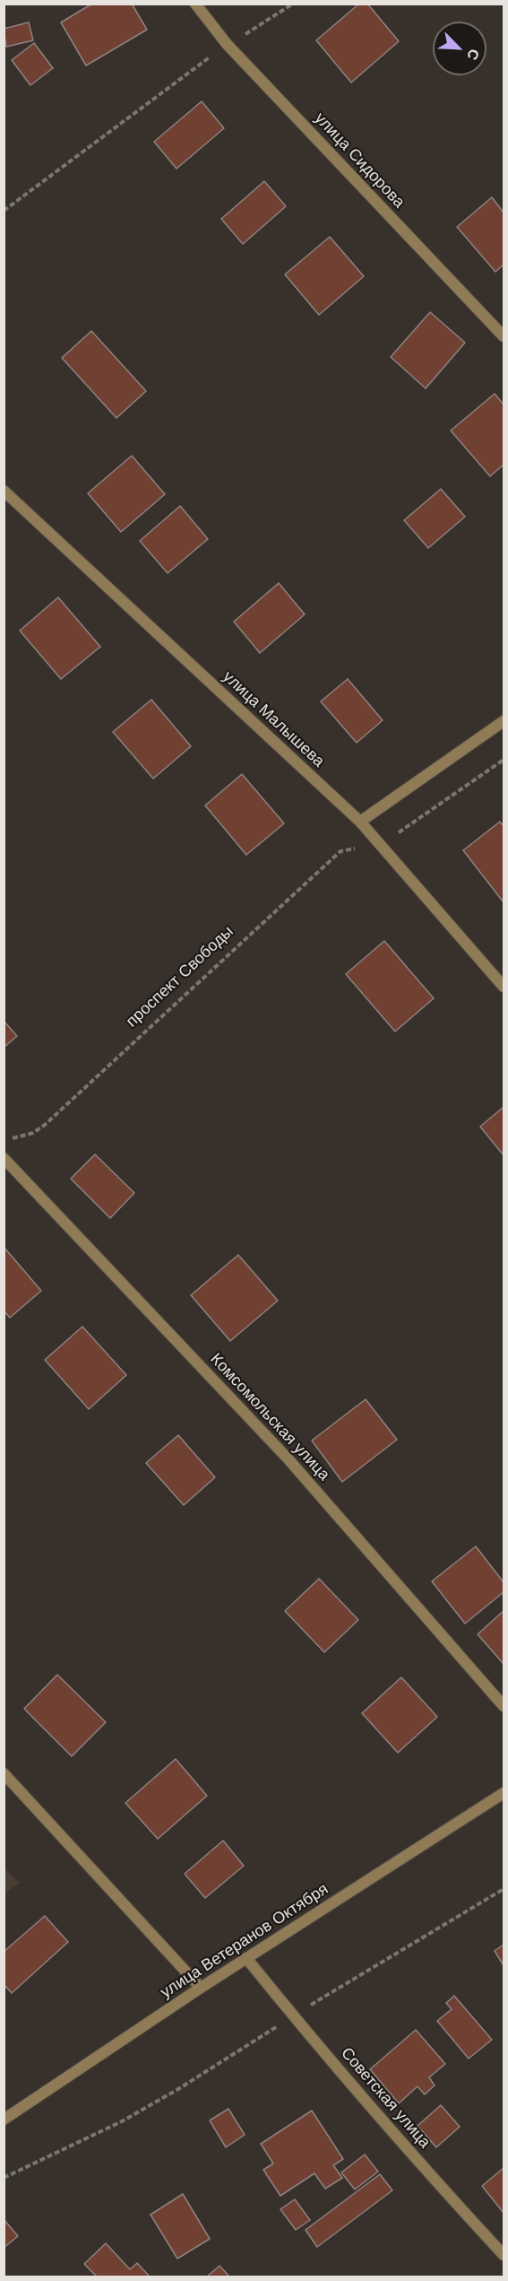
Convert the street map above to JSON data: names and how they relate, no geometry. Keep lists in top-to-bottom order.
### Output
{
  "streets": {
    "street": [
      "улица Сидорова",
      "улица Малышева",
      "Комсомольская улица",
      "улица Ветеранов Октября",
      "Советская улица"
    ],
    "path": ["проспект Свободы"]
  },
  "crossings": [
    ["улица Малышева", "проспект Свободы"],
    ["улица Ветеранов Октября", "Советская улица"]
  ],
  "north": "bottom right"
}
